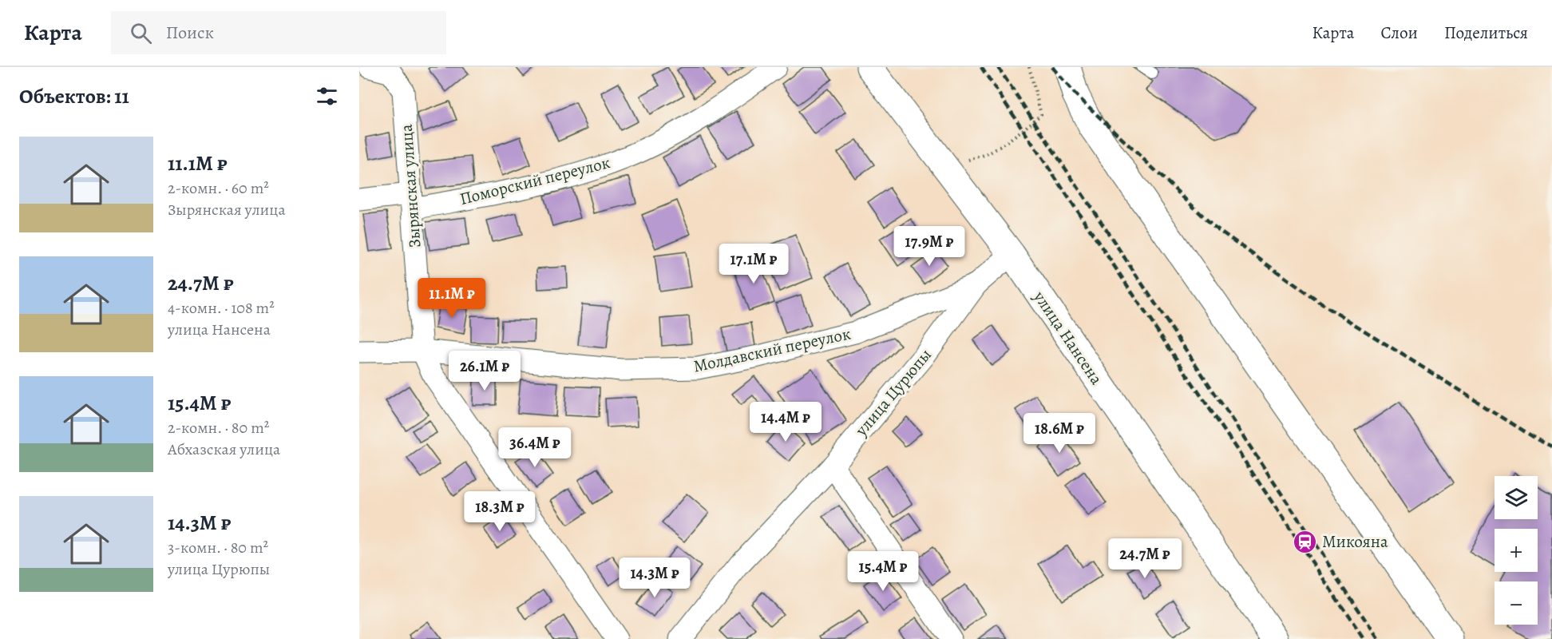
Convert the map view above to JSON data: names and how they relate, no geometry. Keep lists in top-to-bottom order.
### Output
{
  "streets": {
    "main road": ["улица Нансена"],
    "street": [
      "Поморский переулок",
      "Зырянская улица",
      "Молдавский переулок",
      "улица Цурюпы"
    ]
  },
  "crossings": [
    ["Поморский переулок", "Зырянская улица"],
    ["Зырянская улица", "Молдавский переулок"],
    ["улица Нансена", "улица Цурюпы"],
    ["Молдавский переулок", "улица Цурюпы"]
  ],
  "places": {
    "station": ["Микояна"]
  },
  "page": {
    "header": "Карта",
    "search": "Поиск",
    "nav": ["Карта", "Слои", "Поделиться"],
    "heading": "Объектов: 11",
    "list": [
      {
        "name": "11.1M ₽",
        "note": "2-комн. · 60 m² · Зырянская улица"
      },
      {
        "name": "24.7M ₽",
        "note": "4-комн. · 108 m² · улица Нансена"
      },
      {
        "name": "15.4M ₽",
        "note": "2-комн. · 80 m² · Абхазская улица"
      },
      {
        "name": "14.3M ₽",
        "note": "3-комн. · 80 m² · улица Цурюпы"
      }
    ],
    "price": [
      "17.9M ₽",
      "17.1M ₽",
      "11.1M ₽",
      "26.1M ₽",
      "14.4M ₽",
      "18.6M ₽",
      "36.4M ₽",
      "18.3M ₽",
      "24.7M ₽",
      "15.4M ₽",
      "14.3M ₽"
    ],
    "map_buttons": ["+", "−"]
  }
}
